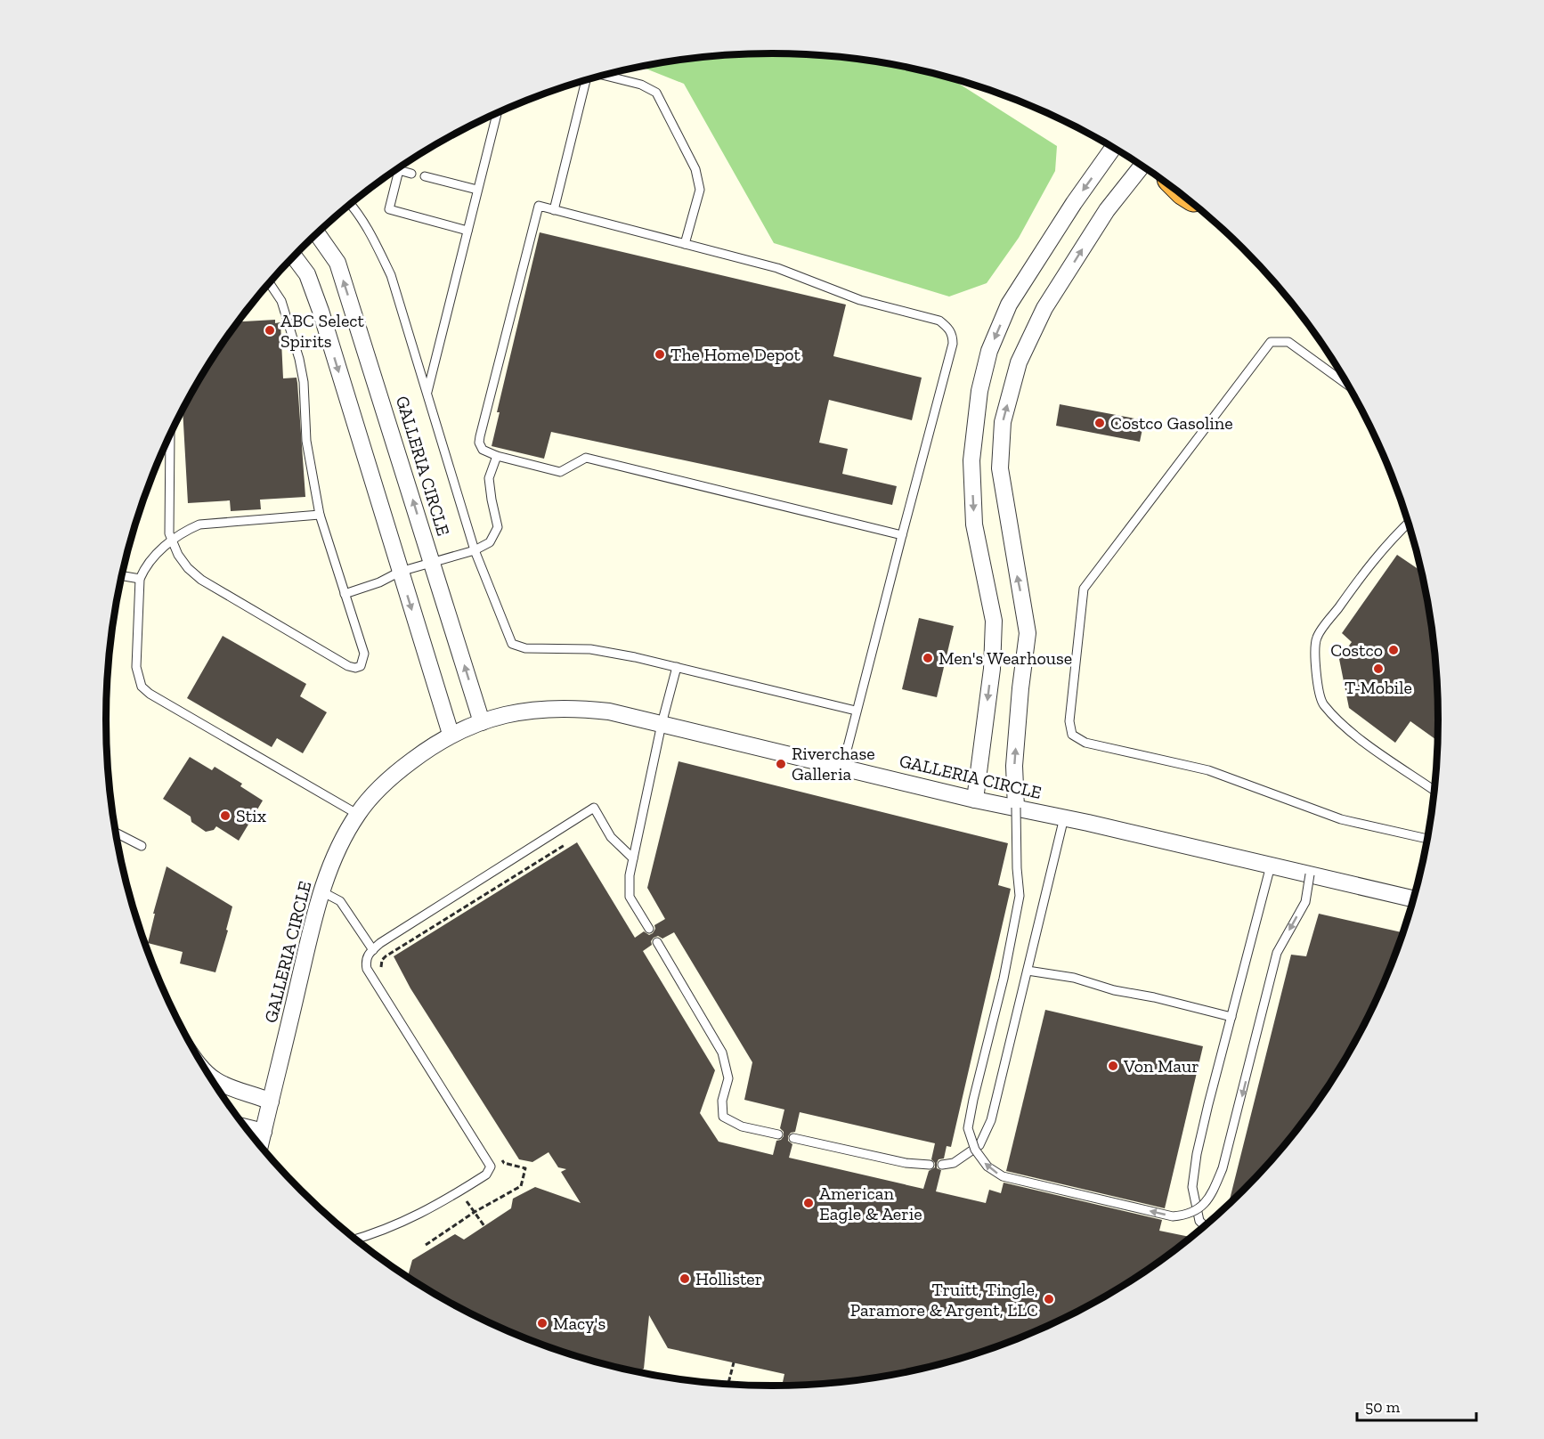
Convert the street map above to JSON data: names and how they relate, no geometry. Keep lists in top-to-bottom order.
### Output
{
  "streets": {
    "street": ["GALLERIA CIRCLE"]
  },
  "places": [
    "ABC Select Spirits",
    "The Home Depot",
    "Costco Gasoline",
    "Costco",
    "Men's Wearhouse",
    "T-Mobile",
    "Riverchase Galleria",
    "Stix",
    "Von Maur",
    "American Eagle & Aerie",
    "Hollister",
    "Truitt, Tingle, Paramore & Argent, LLC",
    "Macy's"
  ],
  "scale_bar": "50 m"
}
